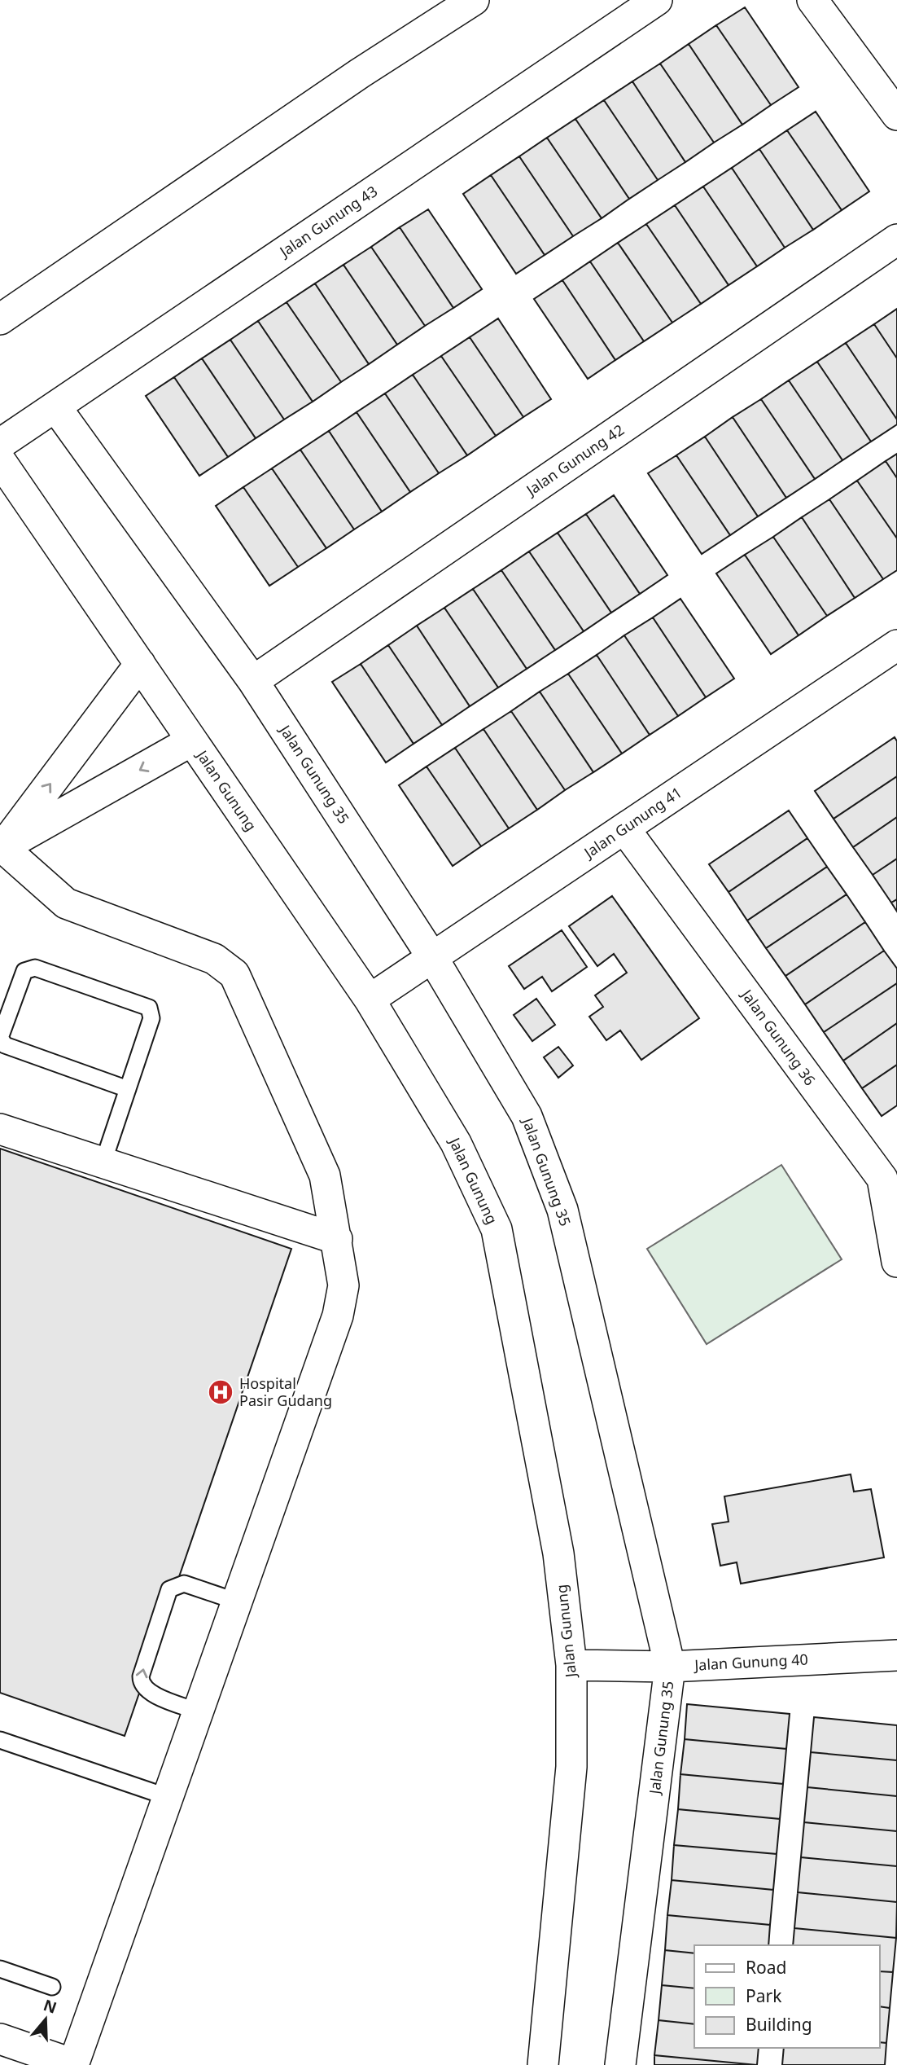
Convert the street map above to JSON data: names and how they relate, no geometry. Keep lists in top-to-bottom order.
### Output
{
  "streets": {
    "street": [
      "Jalan Gunung 43",
      "Jalan Gunung 42",
      "Jalan Gunung 35",
      "Jalan Gunung",
      "Jalan Gunung 41",
      "Jalan Gunung 36",
      "Jalan Gunung 40"
    ]
  },
  "crossings": [
    ["Jalan Gunung 43", "Jalan Gunung 35"],
    ["Jalan Gunung 42", "Jalan Gunung 35"],
    ["Jalan Gunung 35", "Jalan Gunung 41"],
    ["Jalan Gunung 35", "Jalan Gunung 40"],
    ["Jalan Gunung", "Jalan Gunung 41"],
    ["Jalan Gunung", "Jalan Gunung 40"],
    ["Jalan Gunung 41", "Jalan Gunung 36"]
  ],
  "places": {
    "hospital": ["Hospital Pasir Gudang"]
  },
  "legend": ["Road", "Park", "Building"],
  "north": "top"
}
